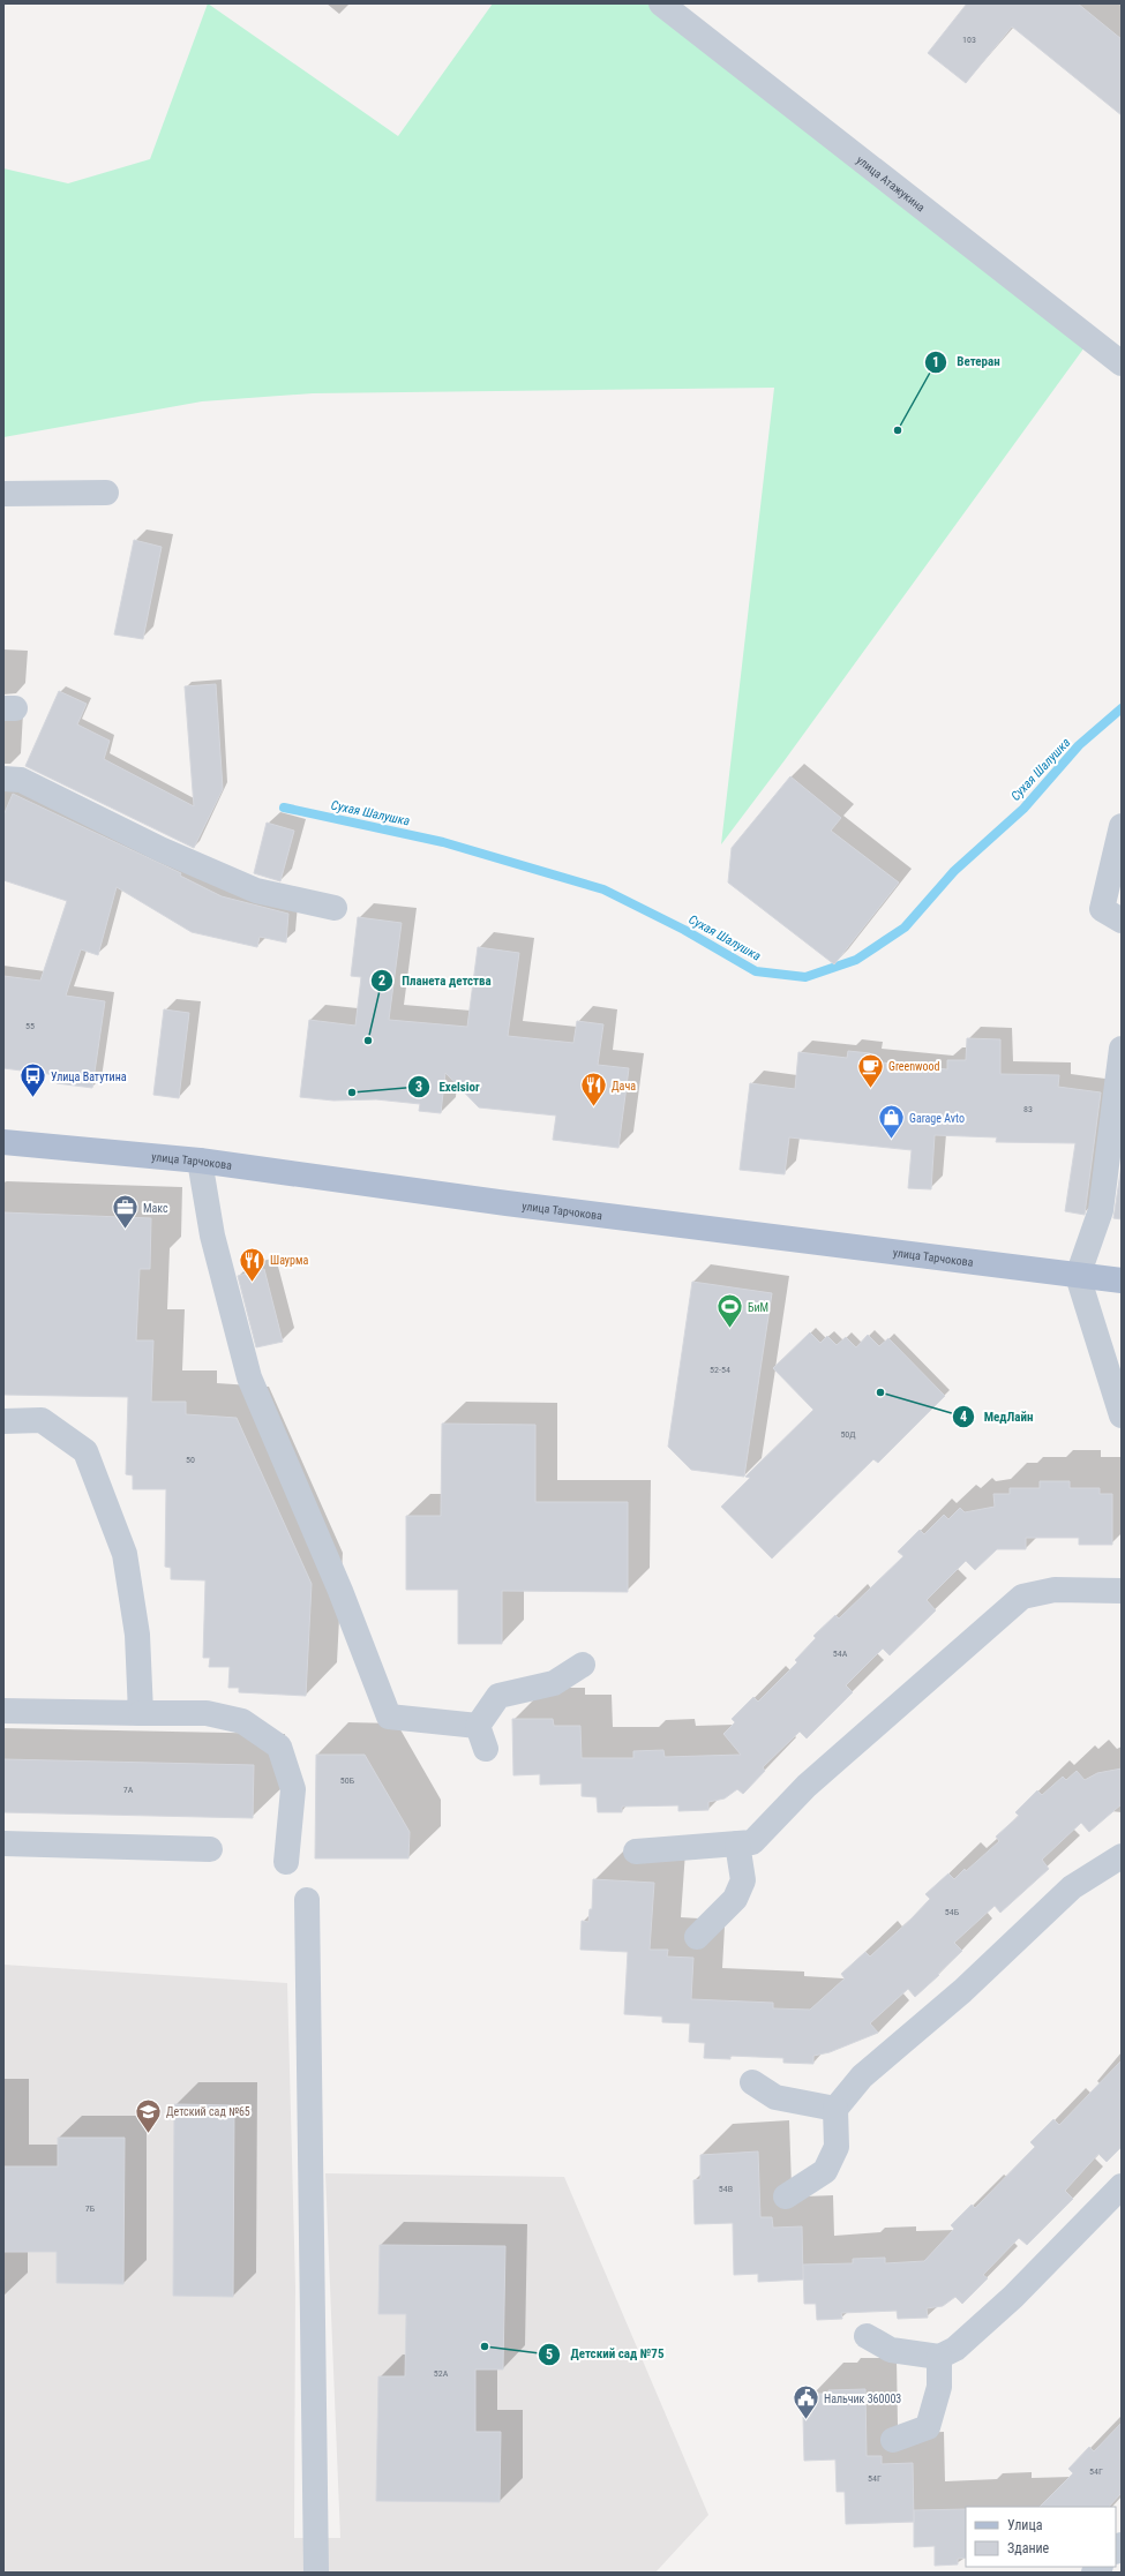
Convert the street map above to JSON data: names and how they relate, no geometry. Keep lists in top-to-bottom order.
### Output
{
  "streets": {
    "main road": ["улица Тарчокова"],
    "street": ["улица Атажукина"]
  },
  "water": ["Сухая Шалушка"],
  "places": {
    "other": [
      "Ветеран",
      "Планета детства",
      "Exelsior",
      "МедЛайн",
      "Детский сад №75"
    ],
    "cafe": ["Greenwood"],
    "bus stop": ["Улица Ватутина"],
    "restaurant": ["Дача", "Шаурма"],
    "shop": ["Garage Avto"],
    "office": ["Макс"],
    "sports": ["БиМ"],
    "school or university": ["Детский сад №65"],
    "public building": ["Нальчик 360003"]
  },
  "house_numbers": [
    "103",
    "55",
    "83",
    "52-54",
    "50Д",
    "50",
    "54А",
    "50Б",
    "7А",
    "54Б",
    "54В",
    "7Б",
    "52А",
    "54Г",
    "54Г"
  ],
  "legend": ["Улица", "Здание"]
}
